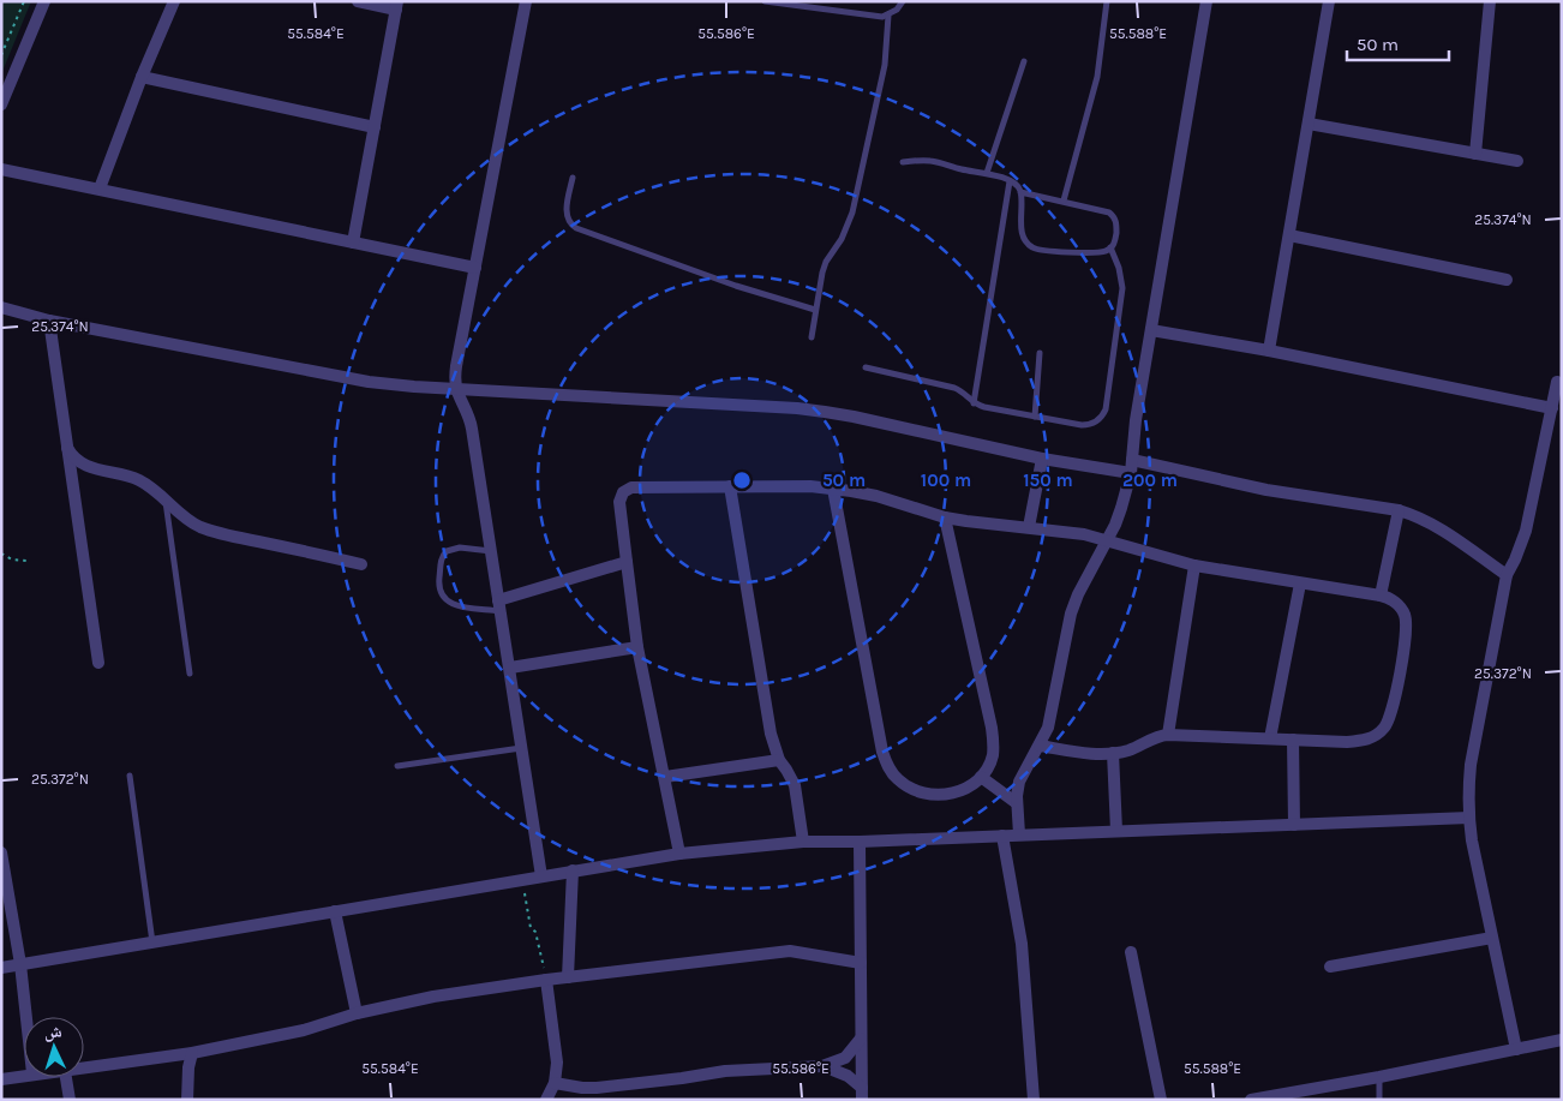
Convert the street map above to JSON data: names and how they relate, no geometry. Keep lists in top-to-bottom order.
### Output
{
  "scale_bar": "50 m",
  "north": "top",
  "coordinates": [
    "55.584°E",
    "55.586°E",
    "55.588°E",
    "25.374°N",
    "25.372°N"
  ],
  "rings": [
    "50 m",
    "100 m",
    "150 m",
    "200 m"
  ]
}
